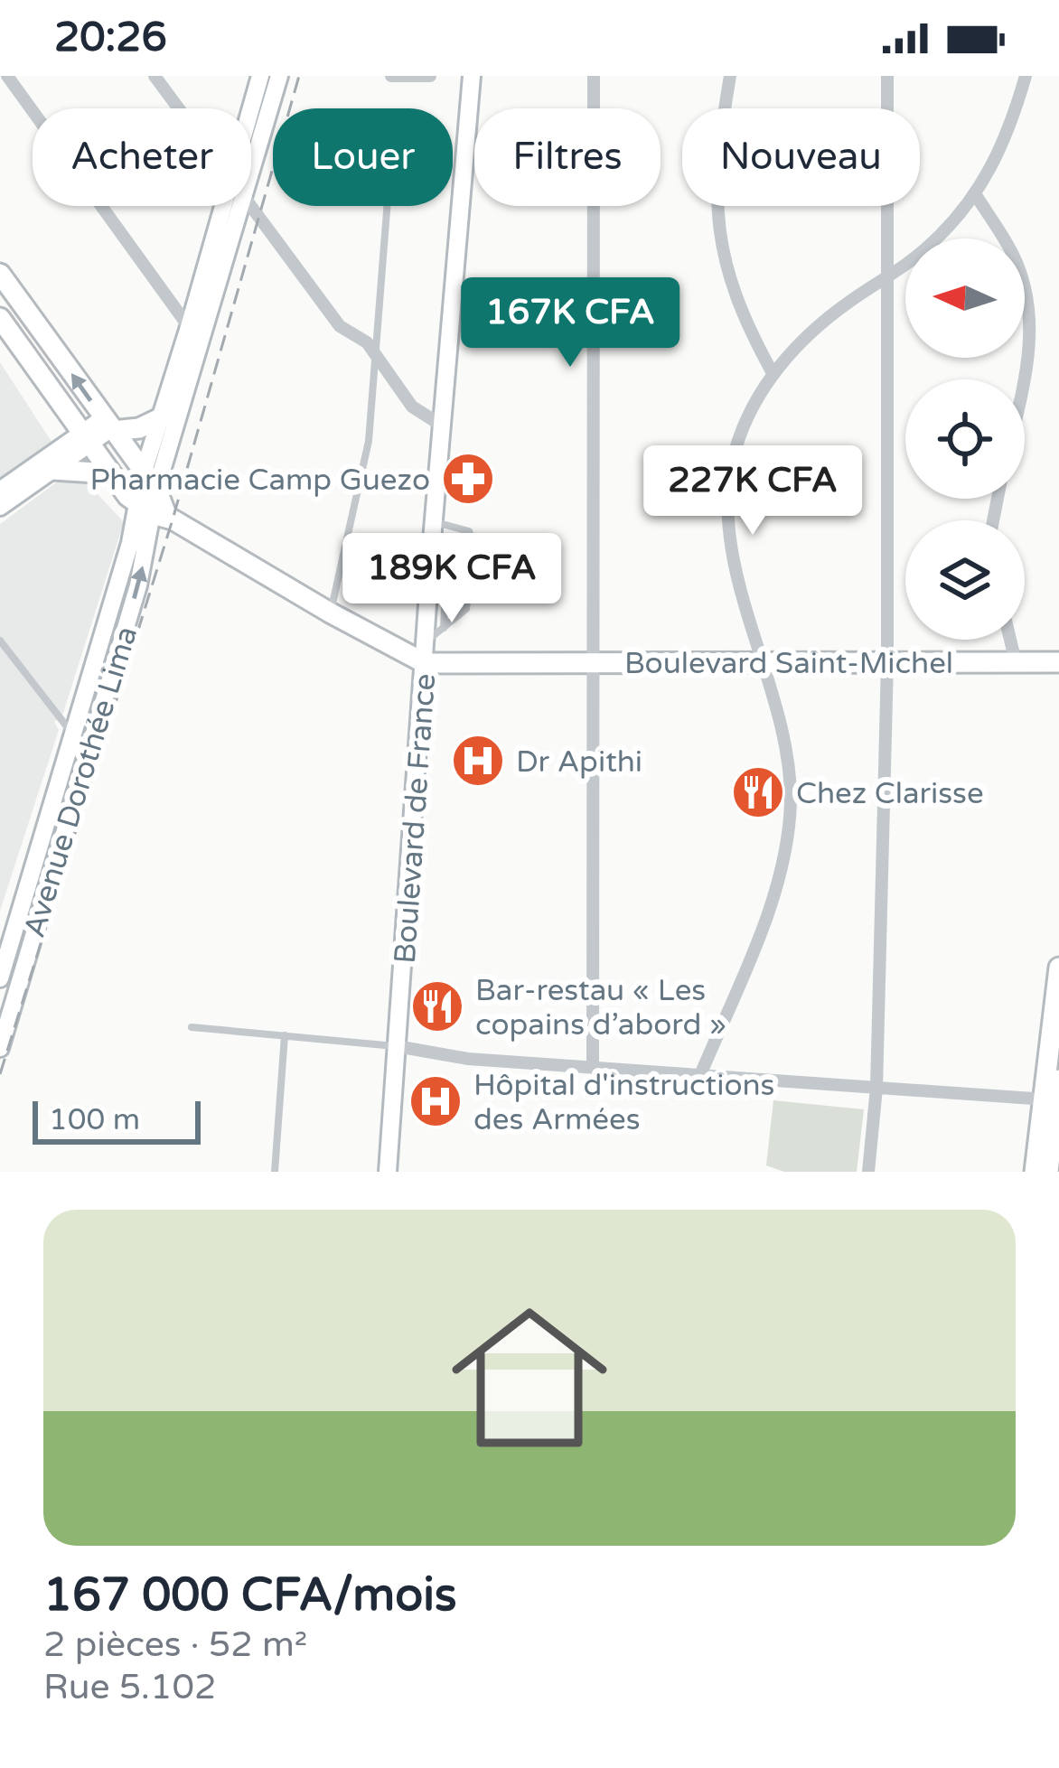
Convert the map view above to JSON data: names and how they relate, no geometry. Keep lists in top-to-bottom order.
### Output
{
  "streets": {
    "main road": ["Boulevard Saint-Michel", "Avenue Dorothée Lima", "Boulevard de France"]
  },
  "crossings": [
    ["Boulevard Saint-Michel", "Avenue Dorothée Lima"],
    ["Boulevard Saint-Michel", "Boulevard de France"]
  ],
  "places": {
    "pharmacy": ["Pharmacie Camp Guezo"],
    "hospital": ["Dr Apithi", "Hôpital d'instructions des Armées"],
    "restaurant": ["Chez Clarisse", "Bar-restau « Les copains d’abord »"]
  },
  "scale_bar": "100 m",
  "north": "left",
  "page": {
    "status": "20:26",
    "chip": [
      "Acheter",
      "Louer",
      "Filtres",
      "Nouveau"
    ],
    "price": ["167K CFA", "227K CFA", "189K CFA"],
    "scale": "100 m",
    "list": [
      {
        "name": "167 000 CFA/mois",
        "note": "2 pièces · 52 m² · Rue 5.102"
      }
    ]
  }
}
